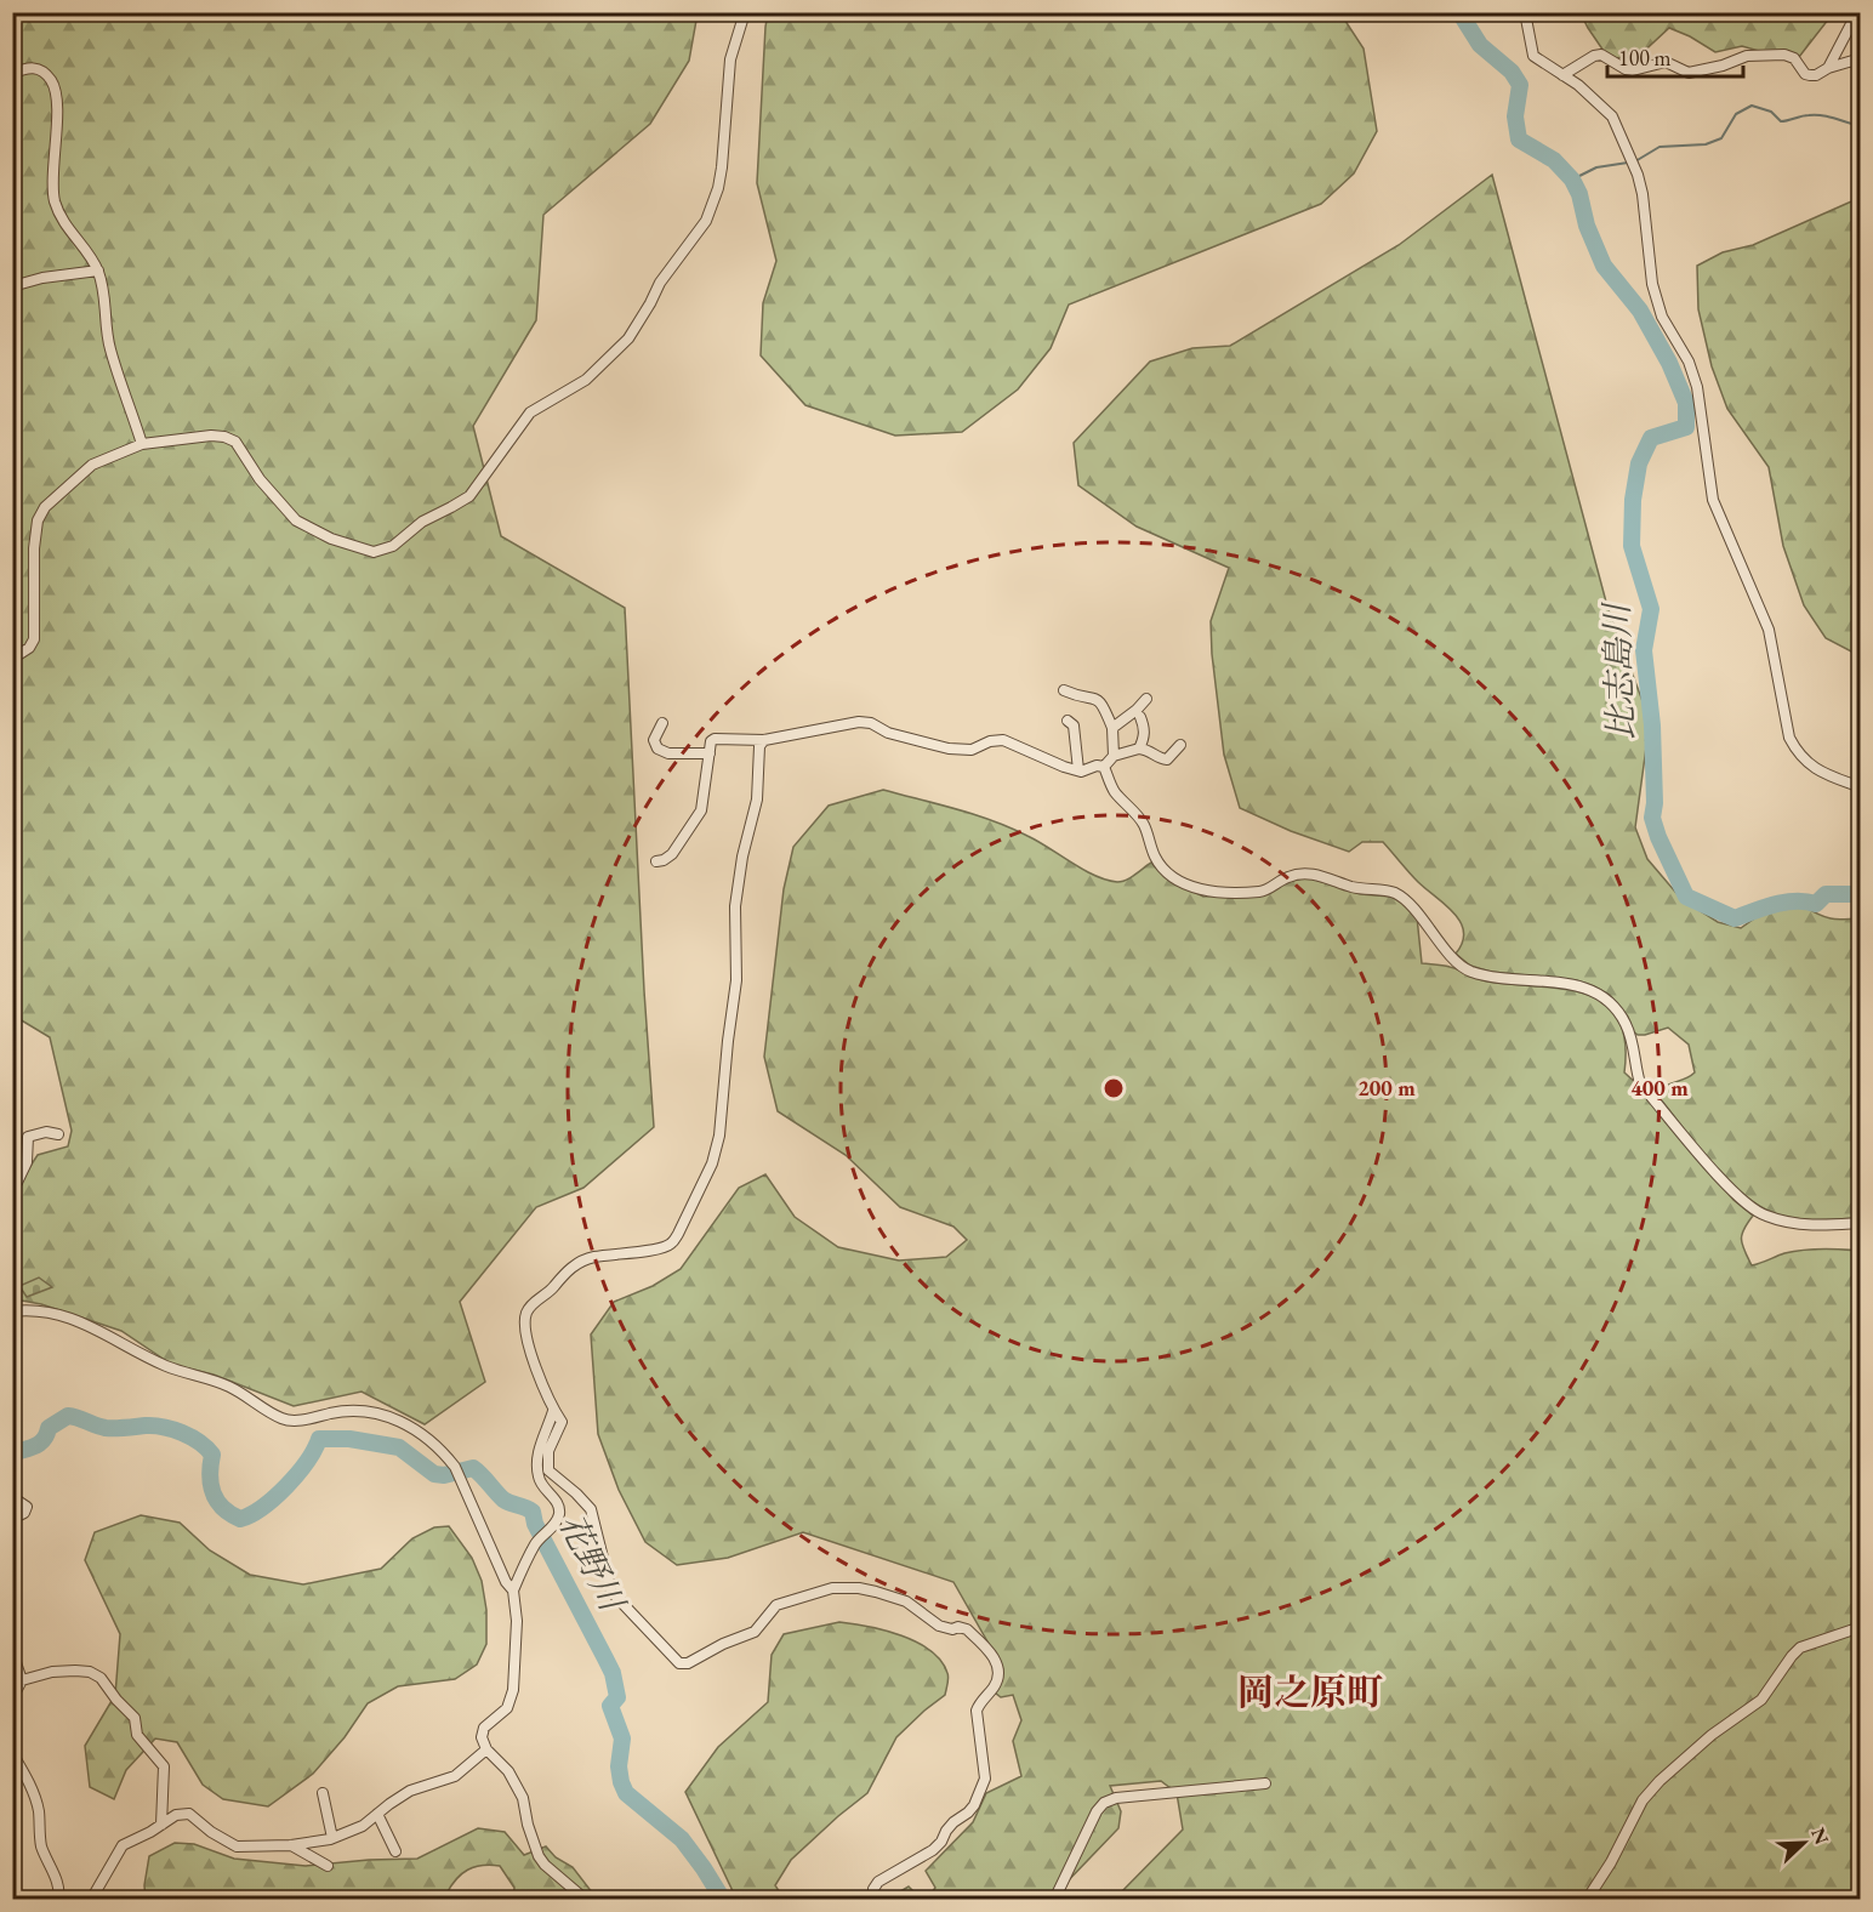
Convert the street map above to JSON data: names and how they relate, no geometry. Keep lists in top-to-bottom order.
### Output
{
  "districts": ["岡之原町"],
  "water": ["比志島川", "花野川"],
  "scale_bar": "100 m",
  "north": "top right",
  "rings": ["200 m", "400 m"]
}
